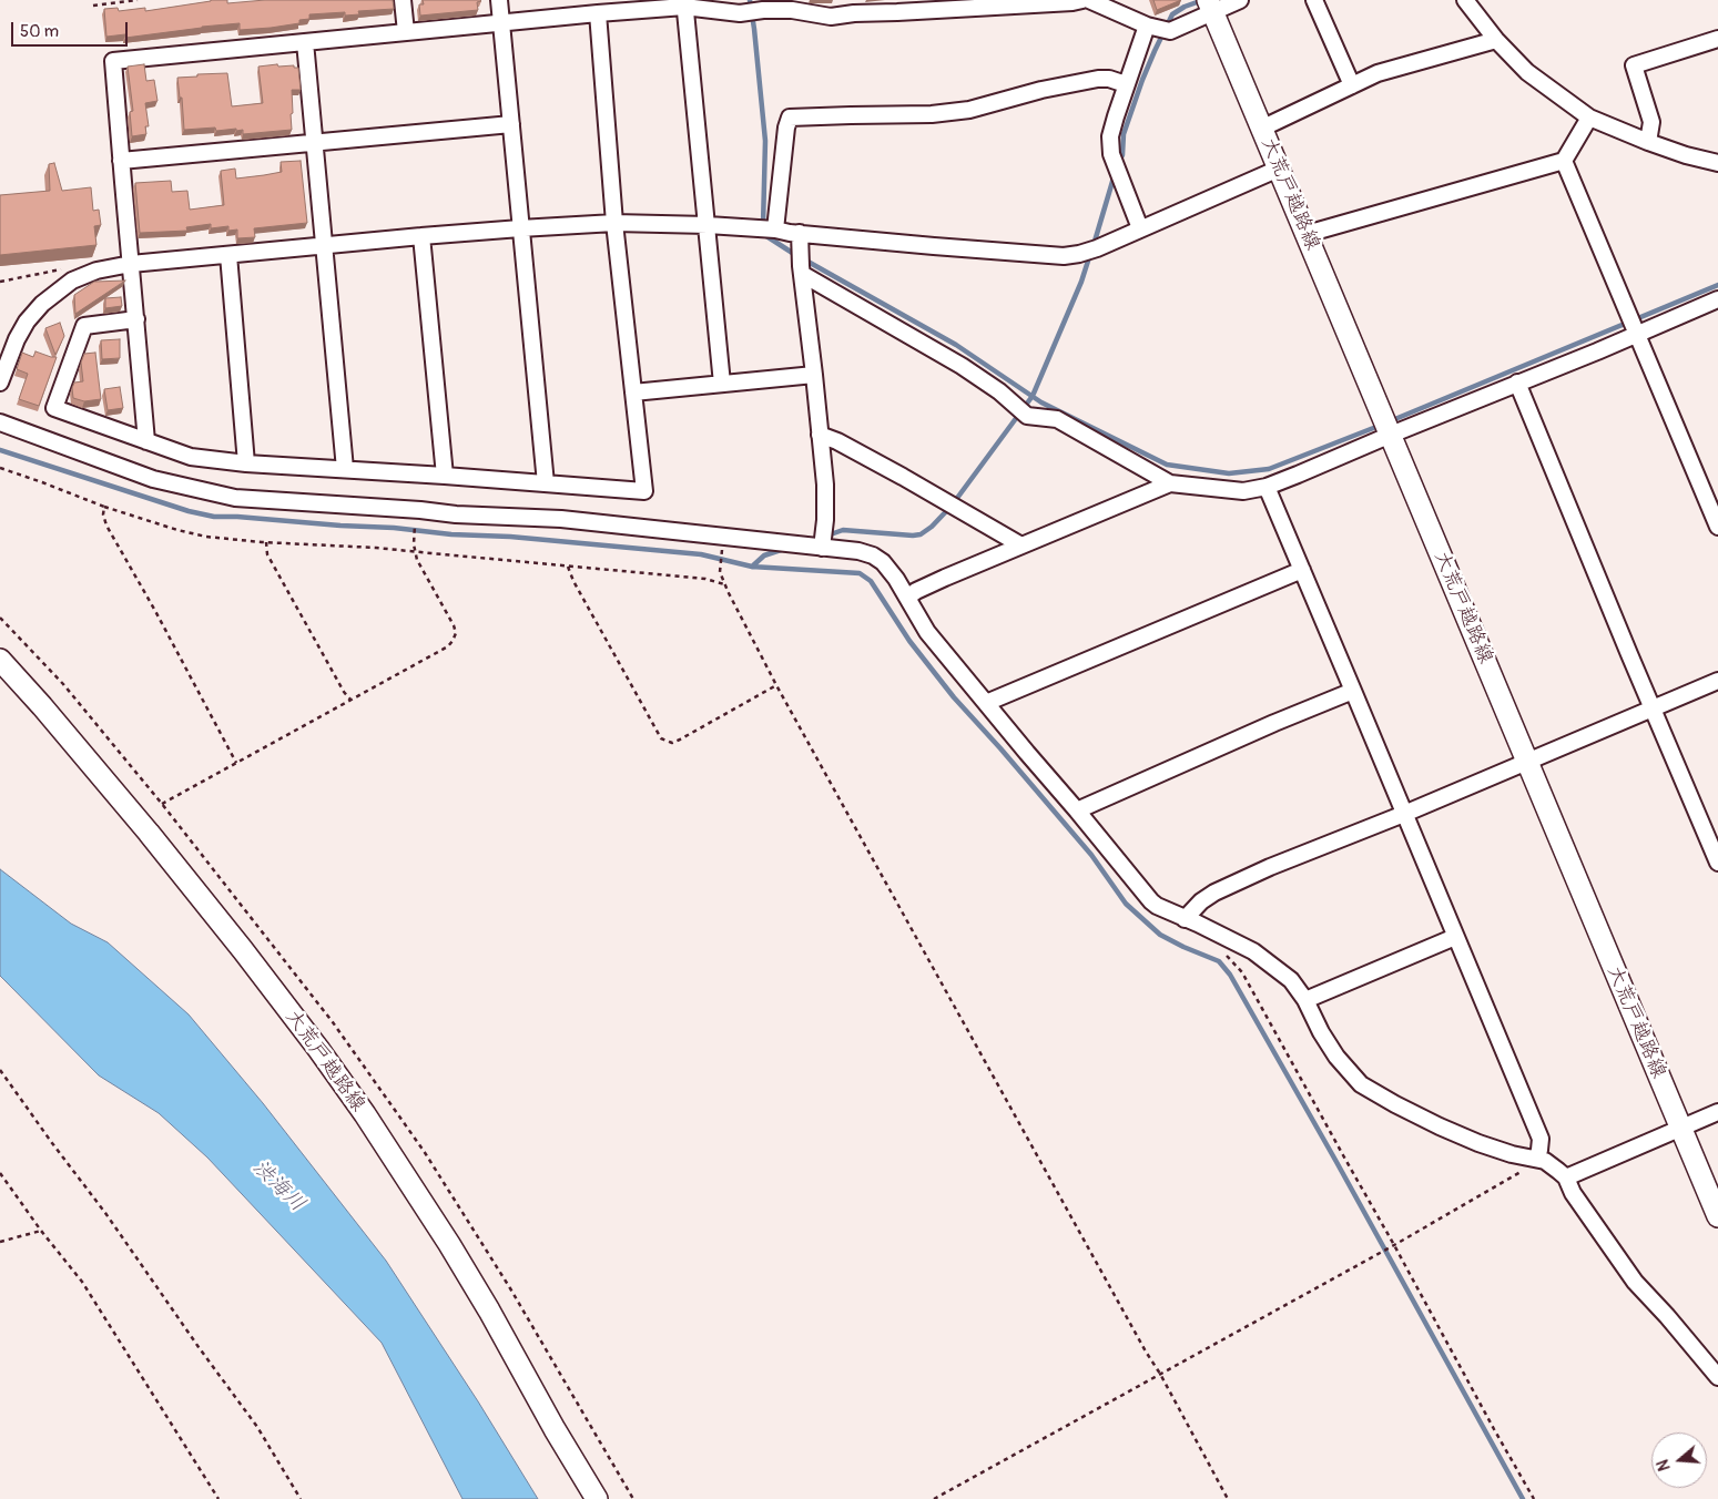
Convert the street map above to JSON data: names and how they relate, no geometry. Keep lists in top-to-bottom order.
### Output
{
  "streets": {
    "main road": ["大荒戸越路線"]
  },
  "water": ["渋海川"],
  "scale_bar": "50 m",
  "north": "left"
}
